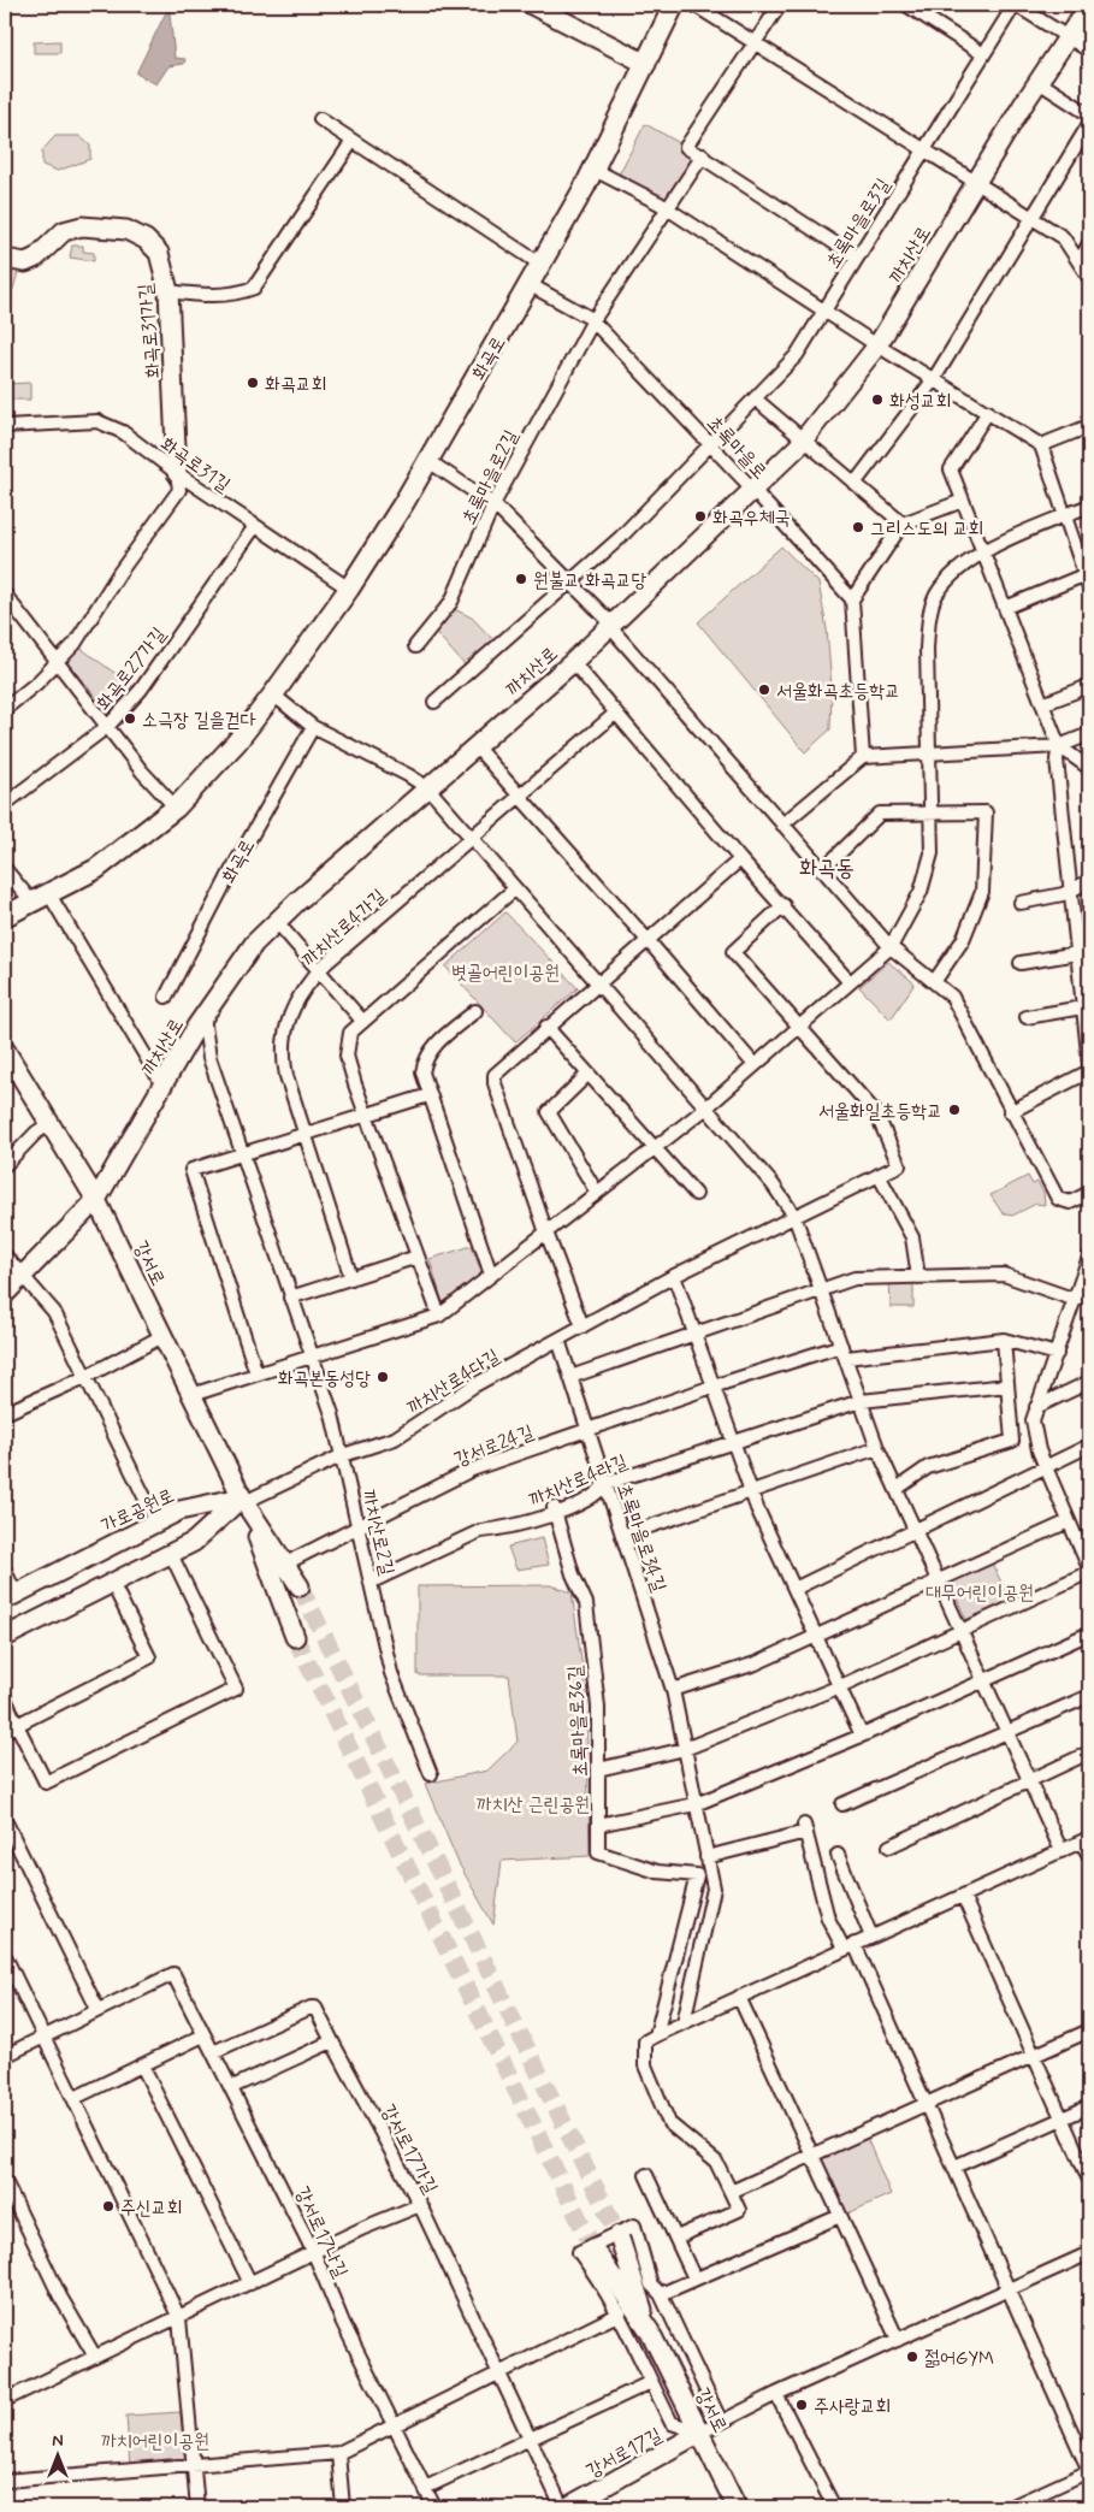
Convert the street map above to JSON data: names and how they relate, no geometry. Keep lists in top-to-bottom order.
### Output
{
  "streets": {
    "main road": ["화곡로"],
    "street": [
      "초록마을로3길",
      "까치산로",
      "화곡로31가길",
      "초록마을로",
      "화곡로31길",
      "초록마을로2길",
      "화곡로27가길",
      "까치산로4가길",
      "강서로",
      "까치산로4다길",
      "강서로24길",
      "까치산로4라길",
      "가로공원로",
      "까치산로2길",
      "초록마을로34길",
      "초록마을로36길",
      "강서로17가길",
      "강서로17나길",
      "강서로17길"
    ]
  },
  "crossings": [
    ["초록마을로3길", "초록마을로"],
    ["까치산로", "초록마을로"],
    ["까치산로", "강서로"],
    ["까치산로", "까치산로2길"],
    ["화곡로31가길", "화곡로31길"],
    ["화곡로", "초록마을로"],
    ["화곡로", "화곡로31길"],
    ["초록마을로", "초록마을로2길"],
    ["화곡로31길", "화곡로27가길"],
    ["강서로", "까치산로4다길"],
    ["강서로", "가로공원로"],
    ["강서로", "강서로17길"],
    ["까치산로4다길", "가로공원로"],
    ["까치산로4다길", "까치산로2길"],
    ["까치산로4다길", "초록마을로34길"],
    ["강서로24길", "까치산로2길"],
    ["강서로24길", "초록마을로34길"],
    ["까치산로4라길", "까치산로2길"],
    ["까치산로4라길", "초록마을로34길"],
    ["까치산로4라길", "초록마을로36길"],
    ["강서로17가길", "강서로17나길"],
    ["강서로17가길", "강서로17길"]
  ],
  "districts": ["화곡동"],
  "parks": [
    "볏골어린이공원",
    "대무어린이공원",
    "까치산 근린공원",
    "까치어린이공원"
  ],
  "places": [
    "화곡교회",
    "화성교회",
    "화곡우체국",
    "그리스도의 교회",
    "원불교 화곡교당",
    "서울화곡초등학교",
    "소극장 길을걷다",
    "서울화일초등학교",
    "화곡본동성당",
    "주신교회",
    "젊어GYM",
    "주사랑교회"
  ],
  "north": "top"
}
